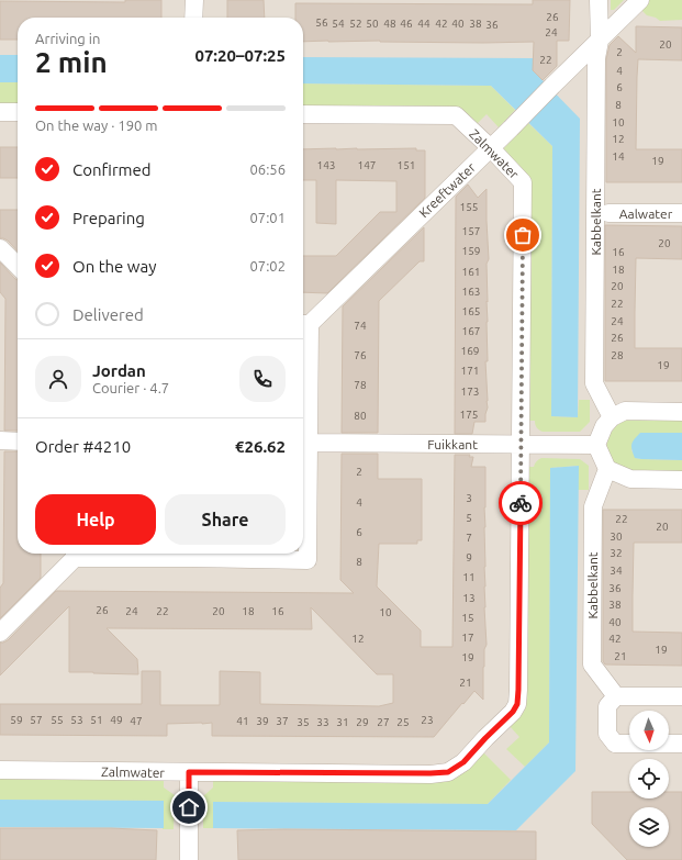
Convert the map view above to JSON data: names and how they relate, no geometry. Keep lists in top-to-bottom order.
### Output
{
  "streets": {
    "street": [
      "Zalmwater",
      "Kreeftwater",
      "Aalwater",
      "Kabbelkant",
      "Fuikkant"
    ]
  },
  "crossings": [
    ["Zalmwater", "Kreeftwater"],
    ["Zalmwater", "Fuikkant"],
    ["Kreeftwater", "Kabbelkant"],
    ["Kreeftwater", "Fuikkant"]
  ],
  "house_numbers": [
    "26",
    "56",
    "54",
    "52",
    "50",
    "48",
    "46",
    "44",
    "42",
    "40",
    "38",
    "36",
    "24",
    "20",
    "2",
    "22",
    "4",
    "6",
    "8",
    "10",
    "12",
    "14",
    "19",
    "143",
    "147",
    "151",
    "155",
    "157",
    "20",
    "159",
    "16",
    "18",
    "161",
    "20",
    "163",
    "22",
    "165",
    "24",
    "74",
    "167",
    "26",
    "169",
    "76",
    "28",
    "19",
    "171",
    "78",
    "173",
    "175",
    "80",
    "2",
    "3",
    "4",
    "5",
    "22",
    "20",
    "6",
    "30",
    "7",
    "32",
    "9",
    "8",
    "34",
    "11",
    "36",
    "13",
    "38",
    "26",
    "24",
    "22",
    "20",
    "18",
    "16",
    "10",
    "15",
    "40",
    "17",
    "12",
    "42",
    "19",
    "21",
    "19",
    "21",
    "59",
    "57",
    "55",
    "53",
    "51",
    "49",
    "23",
    "47",
    "41",
    "39",
    "37",
    "35",
    "33",
    "31",
    "29",
    "27",
    "25"
  ],
  "north": "bottom",
  "page": {
    "heading": ["2 min", "Arriving in", "07:20–07:25"],
    "panel": [
      "Jordan",
      "Courier · 4.7",
      "Order #4210",
      "€26.62"
    ],
    "bar": "On the way · 190 m",
    "list": [
      ["Confirmed", "06:56"],
      ["Preparing", "07:01"],
      ["On the way", "07:02"],
      "Delivered"
    ],
    "buttons": ["Help", "Share"]
  }
}
